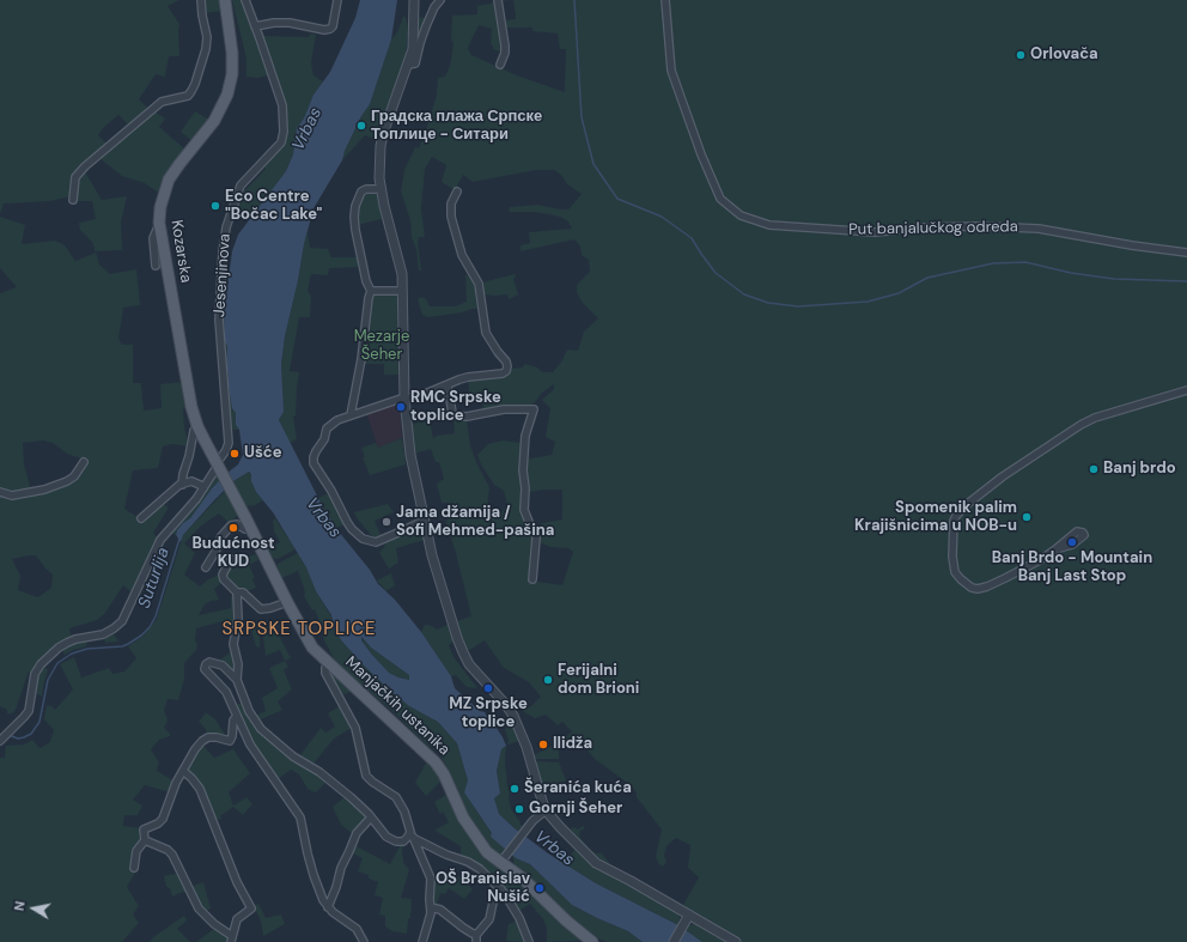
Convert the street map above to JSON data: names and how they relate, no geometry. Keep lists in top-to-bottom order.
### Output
{
  "streets": {
    "main road": ["Kozarska", "Manjačkih ustanika"],
    "street": ["Put banjalučkog odreda", "Jesenjinova"]
  },
  "crossings": [
    ["Kozarska", "Manjačkih ustanika"]
  ],
  "districts": ["SRPSKE TOPLICE"],
  "water": ["Vrbas", "Suturlija"],
  "parks": ["Mezarje Šeher"],
  "places": [
    "Orlovača",
    "Градска плажа Српске Топлице - Ситари",
    "Eco Centre \"Bočac Lake\"",
    "RMC Srpske toplice",
    "Ušće",
    "Banj brdo",
    "Spomenik palim Krajišnicima u NOB-u",
    "Jama džamija / Sofi Mehmed-pašina",
    "Budućnost KUD",
    "Banj Brdo - Mountain Banj Last Stop",
    "Ferijalni dom Brioni",
    "MZ Srpske toplice",
    "Ilidža",
    "Šeranića kuća",
    "Gornji Šeher",
    "OŠ Branislav Nušić"
  ],
  "north": "left"
}
